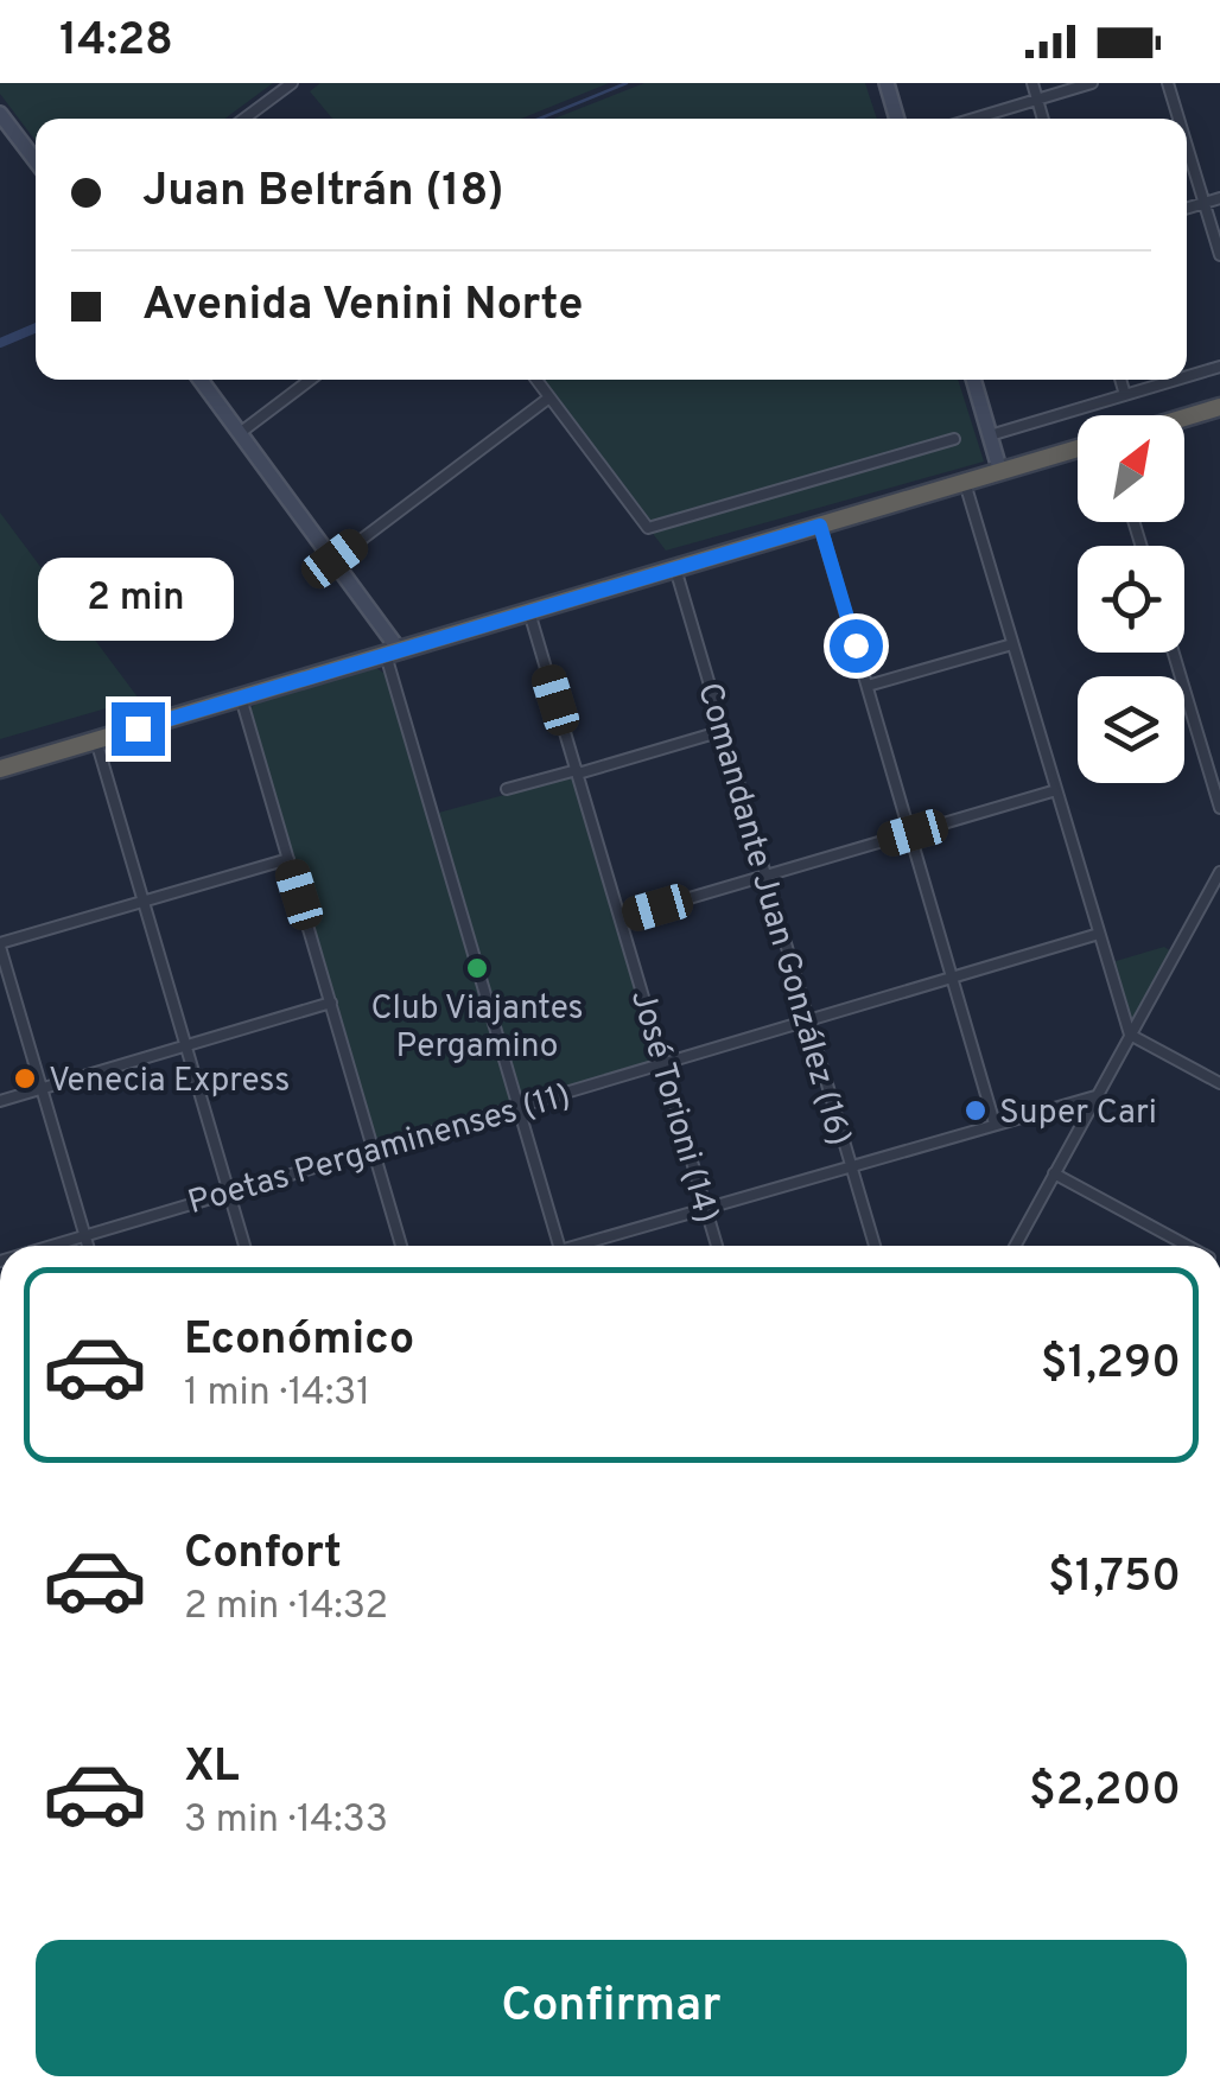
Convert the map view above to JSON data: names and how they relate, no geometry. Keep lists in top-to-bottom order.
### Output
{
  "streets": {
    "street": ["Comandante Juan González (16)", "José Torioni (14)", "Poetas Pergaminenses (11)"]
  },
  "crossings": [
    ["Comandante Juan González (16)", "Poetas Pergaminenses (11)"],
    ["José Torioni (14)", "Poetas Pergaminenses (11)"]
  ],
  "places": ["Club Viajantes Pergamino", "Venecia Express", "Super Cari"],
  "north": "top right",
  "page": {
    "status": "14:28",
    "banner": ["Juan Beltrán (18)", "Avenida Venini Norte"],
    "bubble": "2 min",
    "list": [
      {
        "name": "Económico",
        "note": "1 min · 14:31",
        "value": "$1,290"
      },
      {
        "name": "Confort",
        "note": "2 min · 14:32",
        "value": "$1,750"
      },
      {
        "name": "XL",
        "note": "3 min · 14:33",
        "value": "$2,200"
      }
    ],
    "buttons": "Confirmar"
  }
}
